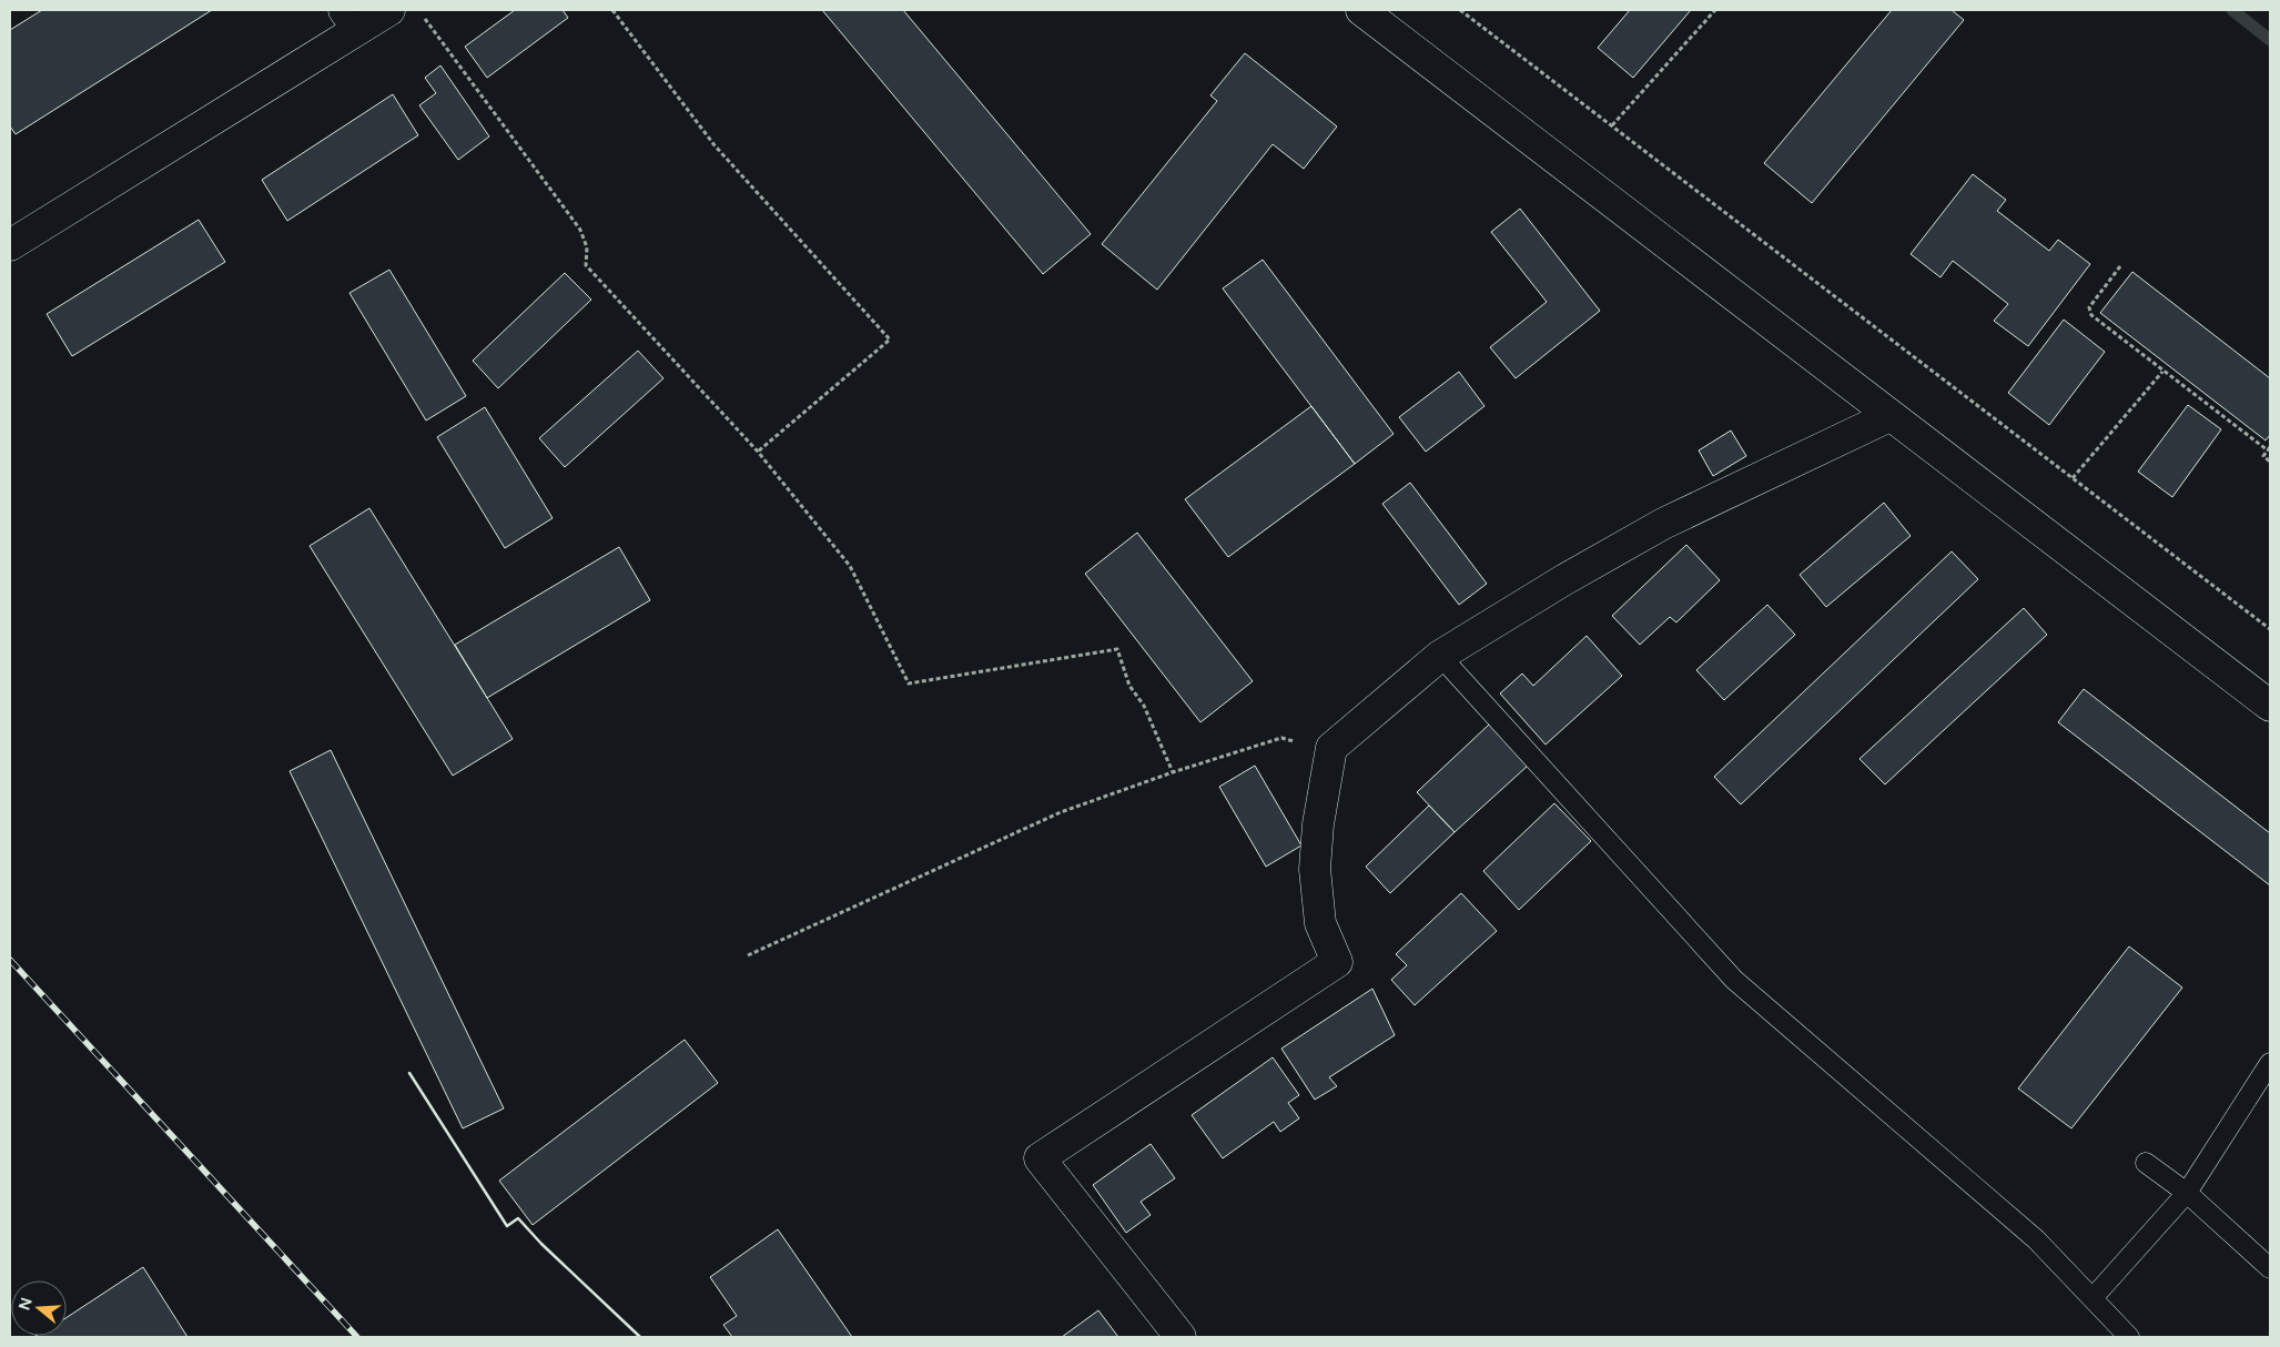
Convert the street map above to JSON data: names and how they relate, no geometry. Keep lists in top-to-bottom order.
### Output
{
  "north": "left"
}
